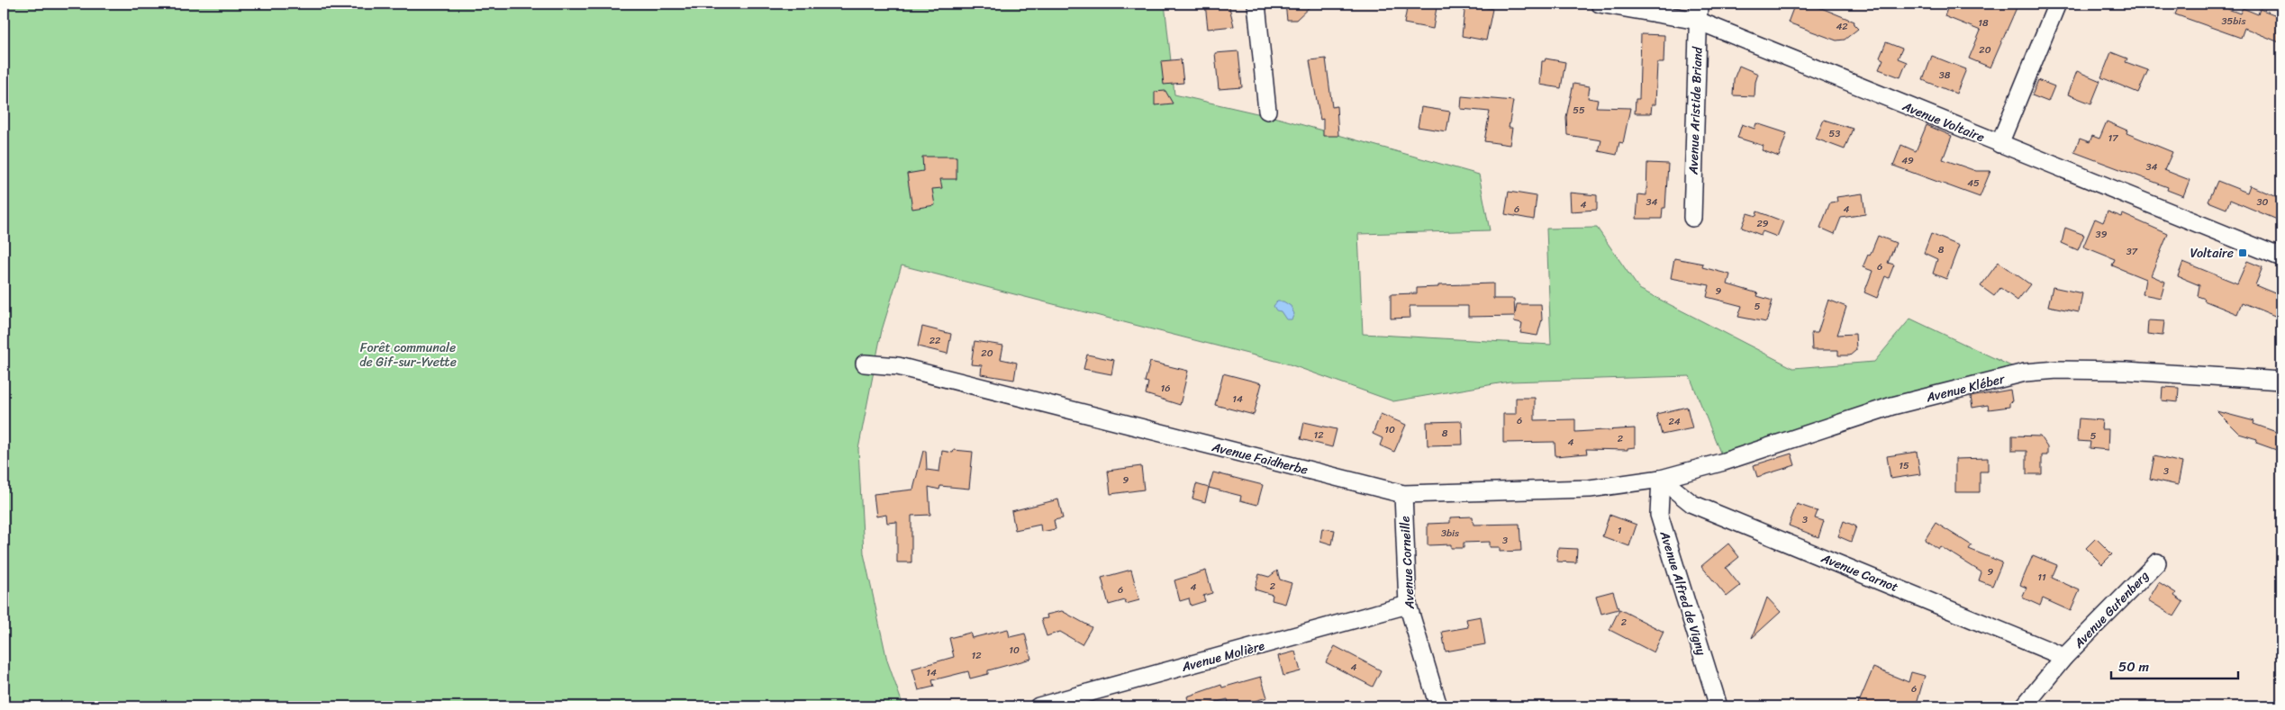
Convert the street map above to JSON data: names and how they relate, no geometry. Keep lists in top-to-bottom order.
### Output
{
  "streets": {
    "street": [
      "Avenue Aristide Briand",
      "Avenue Voltaire",
      "Avenue Kléber",
      "Avenue Faidherbe",
      "Avenue Corneille",
      "Avenue Carnot",
      "Avenue Alfred de Vigny",
      "Avenue Gutenberg",
      "Avenue Molière"
    ]
  },
  "crossings": [
    ["Avenue Aristide Briand", "Avenue Voltaire"],
    ["Avenue Kléber", "Avenue Faidherbe"],
    ["Avenue Kléber", "Avenue Carnot"],
    ["Avenue Kléber", "Avenue Alfred de Vigny"],
    ["Avenue Faidherbe", "Avenue Corneille"],
    ["Avenue Faidherbe", "Avenue Carnot"],
    ["Avenue Faidherbe", "Avenue Alfred de Vigny"],
    ["Avenue Corneille", "Avenue Molière"],
    ["Avenue Carnot", "Avenue Alfred de Vigny"],
    ["Avenue Carnot", "Avenue Gutenberg"]
  ],
  "parks": ["Forêt communale de Gif-sur-Yvette"],
  "places": {
    "transit": ["Voltaire"]
  },
  "house_numbers": [
    "35bis",
    "18",
    "42",
    "20",
    "38",
    "55",
    "53",
    "17",
    "49",
    "34",
    "45",
    "34",
    "30",
    "4",
    "6",
    "4",
    "29",
    "39",
    "8",
    "37",
    "6",
    "9",
    "5",
    "22",
    "20",
    "16",
    "14",
    "6",
    "24",
    "10",
    "8",
    "12",
    "5",
    "2",
    "4",
    "15",
    "3",
    "9",
    "3",
    "1",
    "3bis",
    "3",
    "9",
    "11",
    "2",
    "4",
    "6",
    "2",
    "10",
    "12",
    "4",
    "14",
    "6"
  ],
  "scale_bar": "50 m"
}
